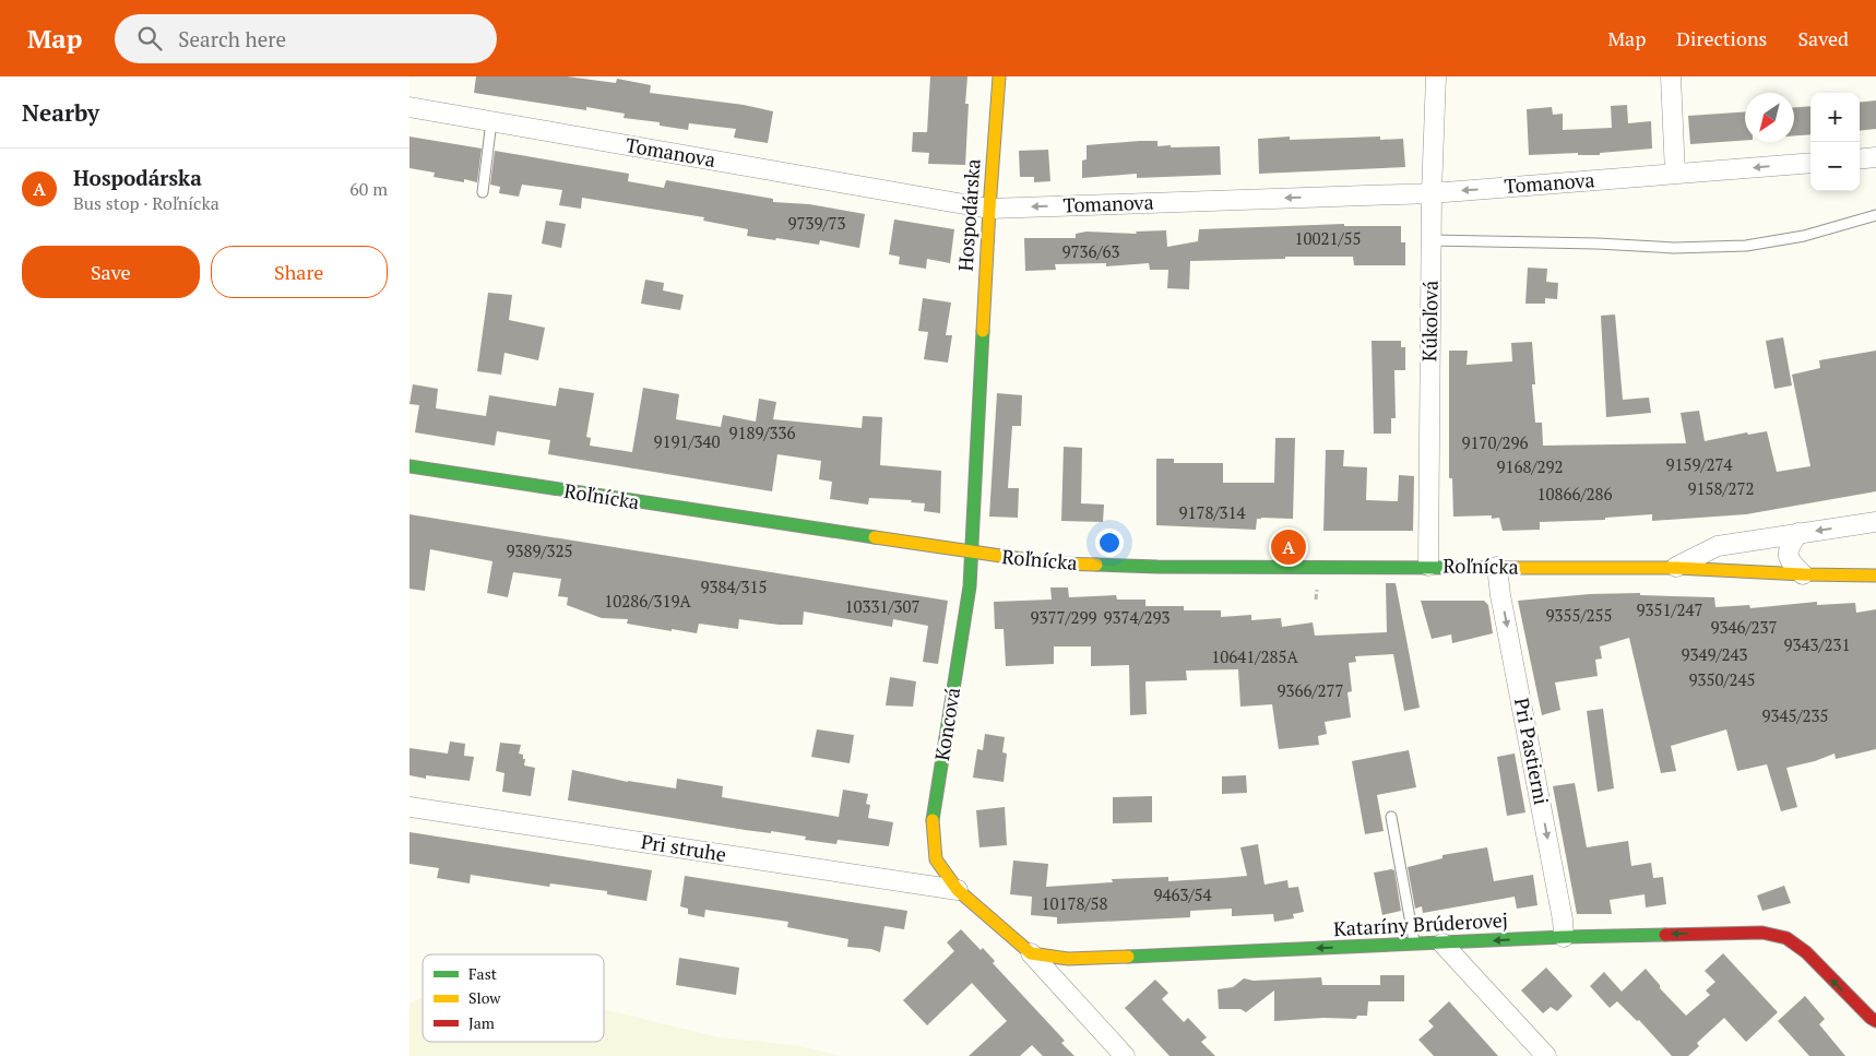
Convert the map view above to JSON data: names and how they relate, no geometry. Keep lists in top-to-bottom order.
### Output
{
  "streets": {
    "street": [
      "Tomanova",
      "Hospodárska",
      "Kúkoľová",
      "Roľnícka",
      "Koncová",
      "Pri Pastierni",
      "Pri struhe",
      "Kataríny Brúderovej"
    ]
  },
  "crossings": [
    ["Tomanova", "Hospodárska"],
    ["Tomanova", "Kúkoľová"],
    ["Hospodárska", "Roľnícka"],
    ["Hospodárska", "Koncová"],
    ["Kúkoľová", "Roľnícka"],
    ["Roľnícka", "Koncová"],
    ["Roľnícka", "Pri Pastierni"],
    ["Koncová", "Pri struhe"],
    ["Pri Pastierni", "Kataríny Brúderovej"]
  ],
  "one_way": ["Tomanova", "Pri Pastierni", "Kataríny Brúderovej"],
  "house_numbers": [
    "9739/73",
    "10021/55",
    "9736/63",
    "9189/336",
    "9191/340",
    "9170/296",
    "9159/274",
    "9168/292",
    "9158/272",
    "10866/286",
    "9178/314",
    "9389/325",
    "9384/315",
    "10286/319A",
    "10331/307",
    "9351/247",
    "9355/255",
    "9377/299",
    "9374/293",
    "9346/237",
    "9343/231",
    "9349/243",
    "10641/285A",
    "9350/245",
    "9366/277",
    "9345/235",
    "9463/54",
    "10178/58"
  ],
  "legend": ["Fast", "Slow", "Jam"],
  "north": "bottom left",
  "page": {
    "header": "Map",
    "search": "Search here",
    "nav": ["Map", "Directions", "Saved"],
    "heading": "Nearby",
    "map_buttons": ["+", "−"],
    "list": [
      {
        "mark": "A",
        "name": "Hospodárska",
        "note": "Bus stop · Roľnícka",
        "value": "60 m"
      }
    ],
    "buttons": ["Save", "Share"],
    "pins": "A"
  }
}
